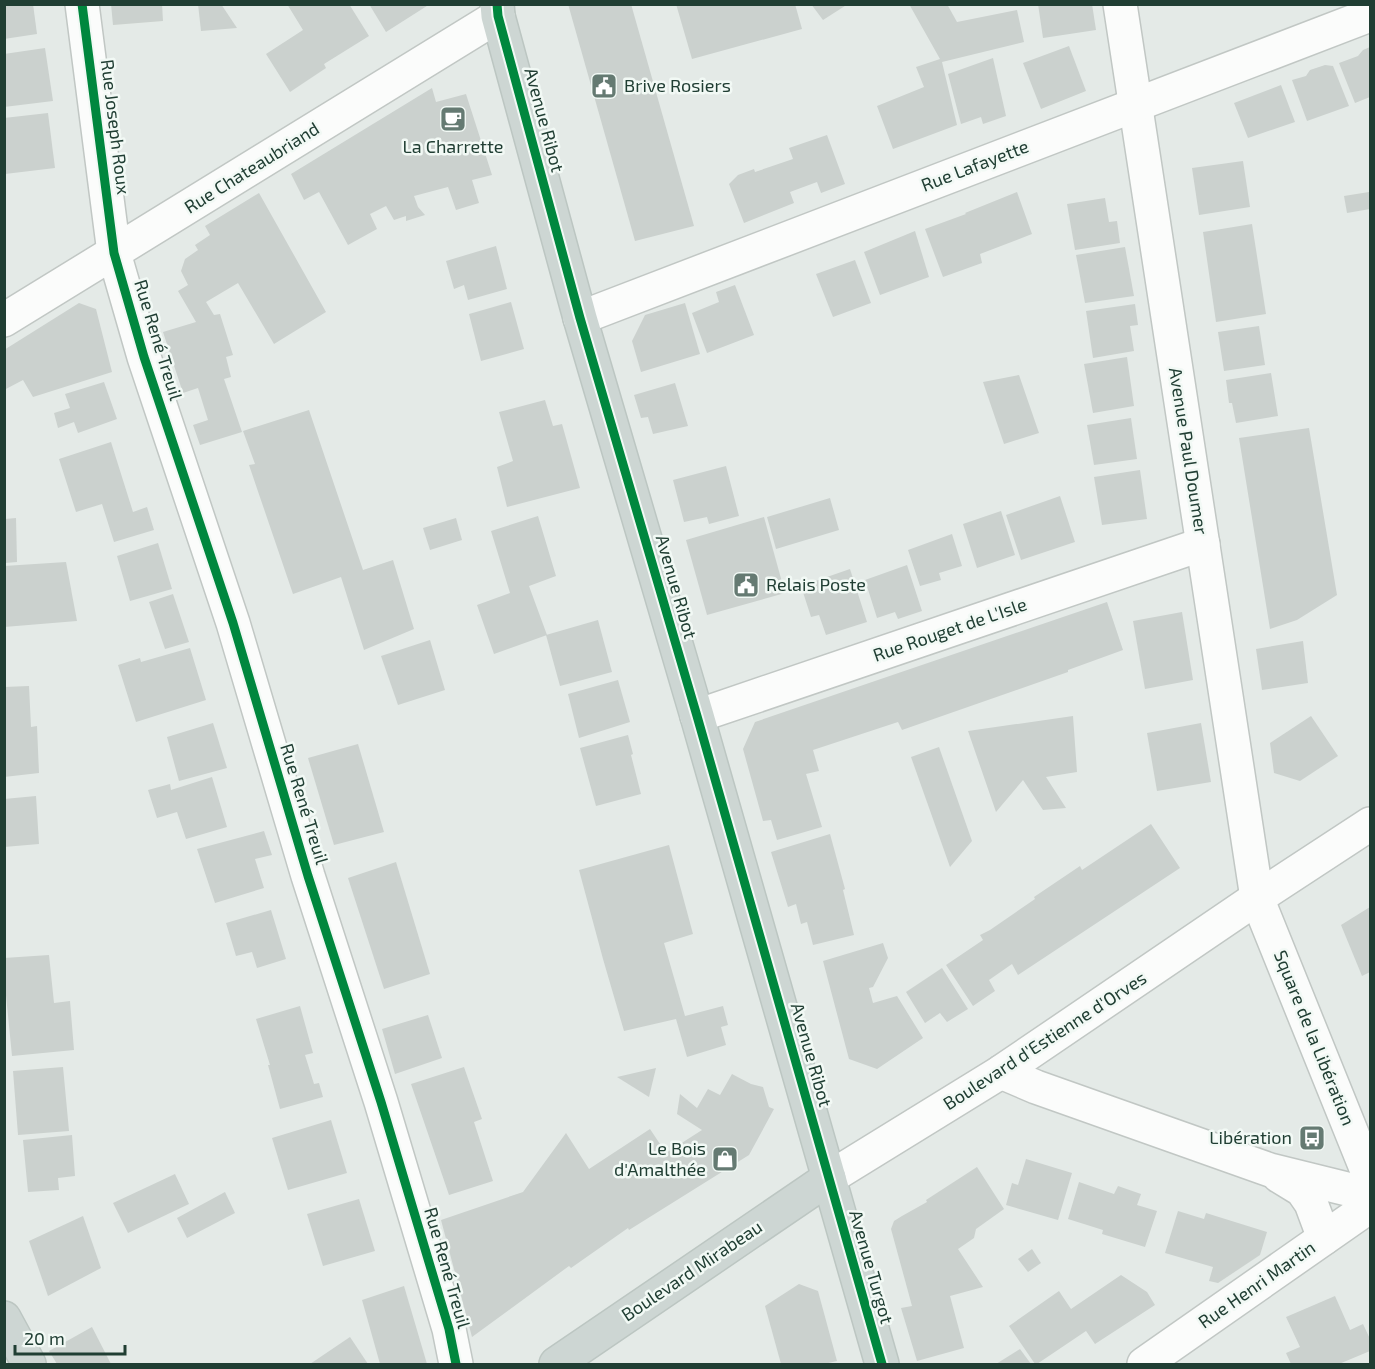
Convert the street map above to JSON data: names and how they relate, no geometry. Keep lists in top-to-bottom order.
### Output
{
  "streets": {
    "main road": ["Avenue Ribot", "Avenue Turgot", "Boulevard Mirabeau"],
    "street": [
      "Rue Joseph Roux",
      "Rue Lafayette",
      "Rue Chateaubriand",
      "Rue René Treuil",
      "Avenue Paul Doumer",
      "Rue Rouget de L'Isle",
      "Square de la Libération",
      "Boulevard d'Estienne d'Orves",
      "Rue Henri Martin"
    ]
  },
  "crossings": [
    ["Avenue Ribot", "Rue Lafayette"],
    ["Avenue Ribot", "Rue Chateaubriand"],
    ["Avenue Ribot", "Rue Rouget de L'Isle"],
    ["Avenue Ribot", "Boulevard d'Estienne d'Orves"],
    ["Avenue Ribot", "Avenue Turgot"],
    ["Avenue Ribot", "Boulevard Mirabeau"],
    ["Rue Joseph Roux", "Rue Chateaubriand"],
    ["Rue Joseph Roux", "Rue René Treuil"],
    ["Rue Lafayette", "Avenue Paul Doumer"],
    ["Rue Chateaubriand", "Rue René Treuil"],
    ["Avenue Paul Doumer", "Rue Rouget de L'Isle"],
    ["Avenue Paul Doumer", "Square de la Libération"],
    ["Avenue Paul Doumer", "Boulevard d'Estienne d'Orves"],
    ["Square de la Libération", "Boulevard d'Estienne d'Orves"],
    ["Boulevard d'Estienne d'Orves", "Avenue Turgot"],
    ["Boulevard d'Estienne d'Orves", "Boulevard Mirabeau"],
    ["Avenue Turgot", "Boulevard Mirabeau"]
  ],
  "places": {
    "public building": ["Brive Rosiers", "Relais Poste"],
    "cafe": ["La Charrette"],
    "bus stop": ["Libération"],
    "shop": ["Le Bois d'Amalthée"]
  },
  "scale_bar": "20 m"
}
